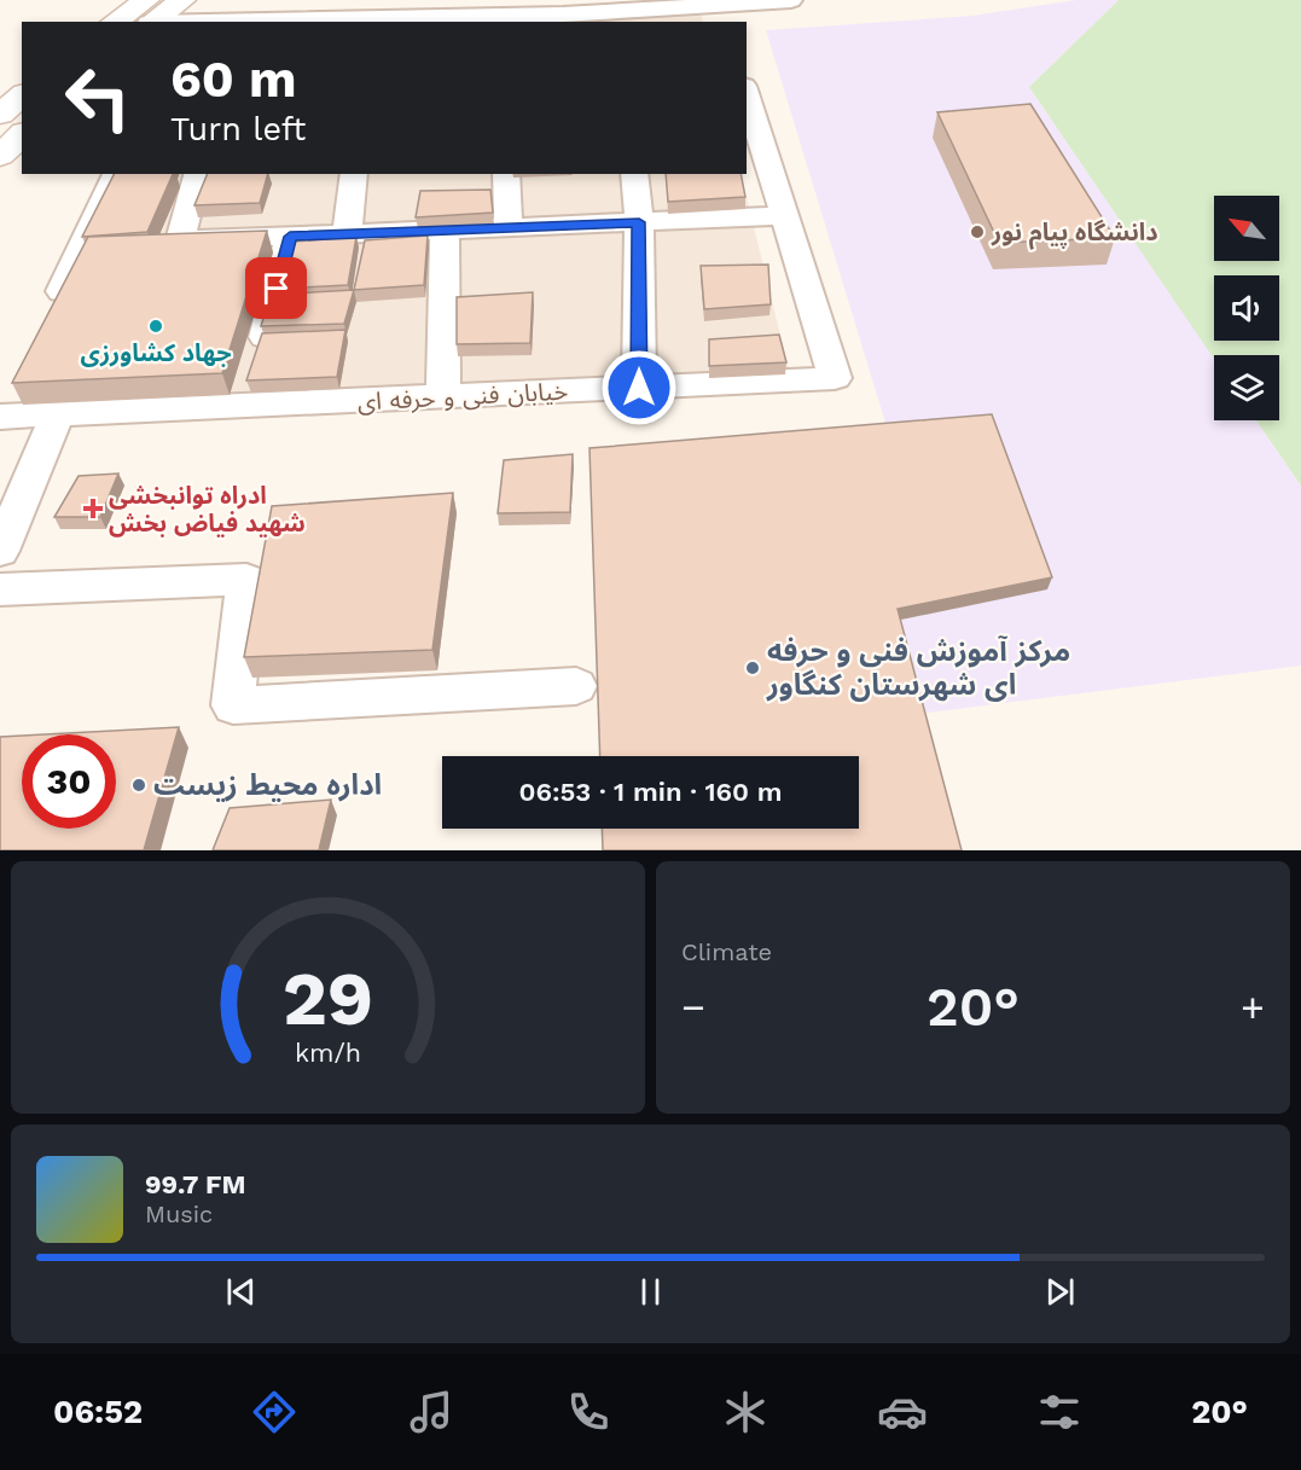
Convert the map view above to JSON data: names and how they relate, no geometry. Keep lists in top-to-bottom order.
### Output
{
  "streets": {
    "street": ["خیابان فنی و حرفه ای"]
  },
  "places": {
    "other": [
      "دانشگاه پیام نور",
      "جهاد کشاورزی",
      "مرکز آموزش فنی و حرفه ای شهرستان کنگاور",
      "اداره محیط زیست"
    ],
    "health": ["ادراه توانبخشی شهید فیاض بخش"]
  },
  "north": "top left",
  "page": {
    "turn": ["60 m", "Turn left"],
    "limit": "30",
    "trip": "06:53 · 1 min · 160 m",
    "tile": "Climate",
    "heat": ["−", "20°", "+"],
    "song": ["99.7 FM", "Music"],
    "tabs": ["06:52", "20°"],
    "gauge": ["29", "km/h"]
  }
}
